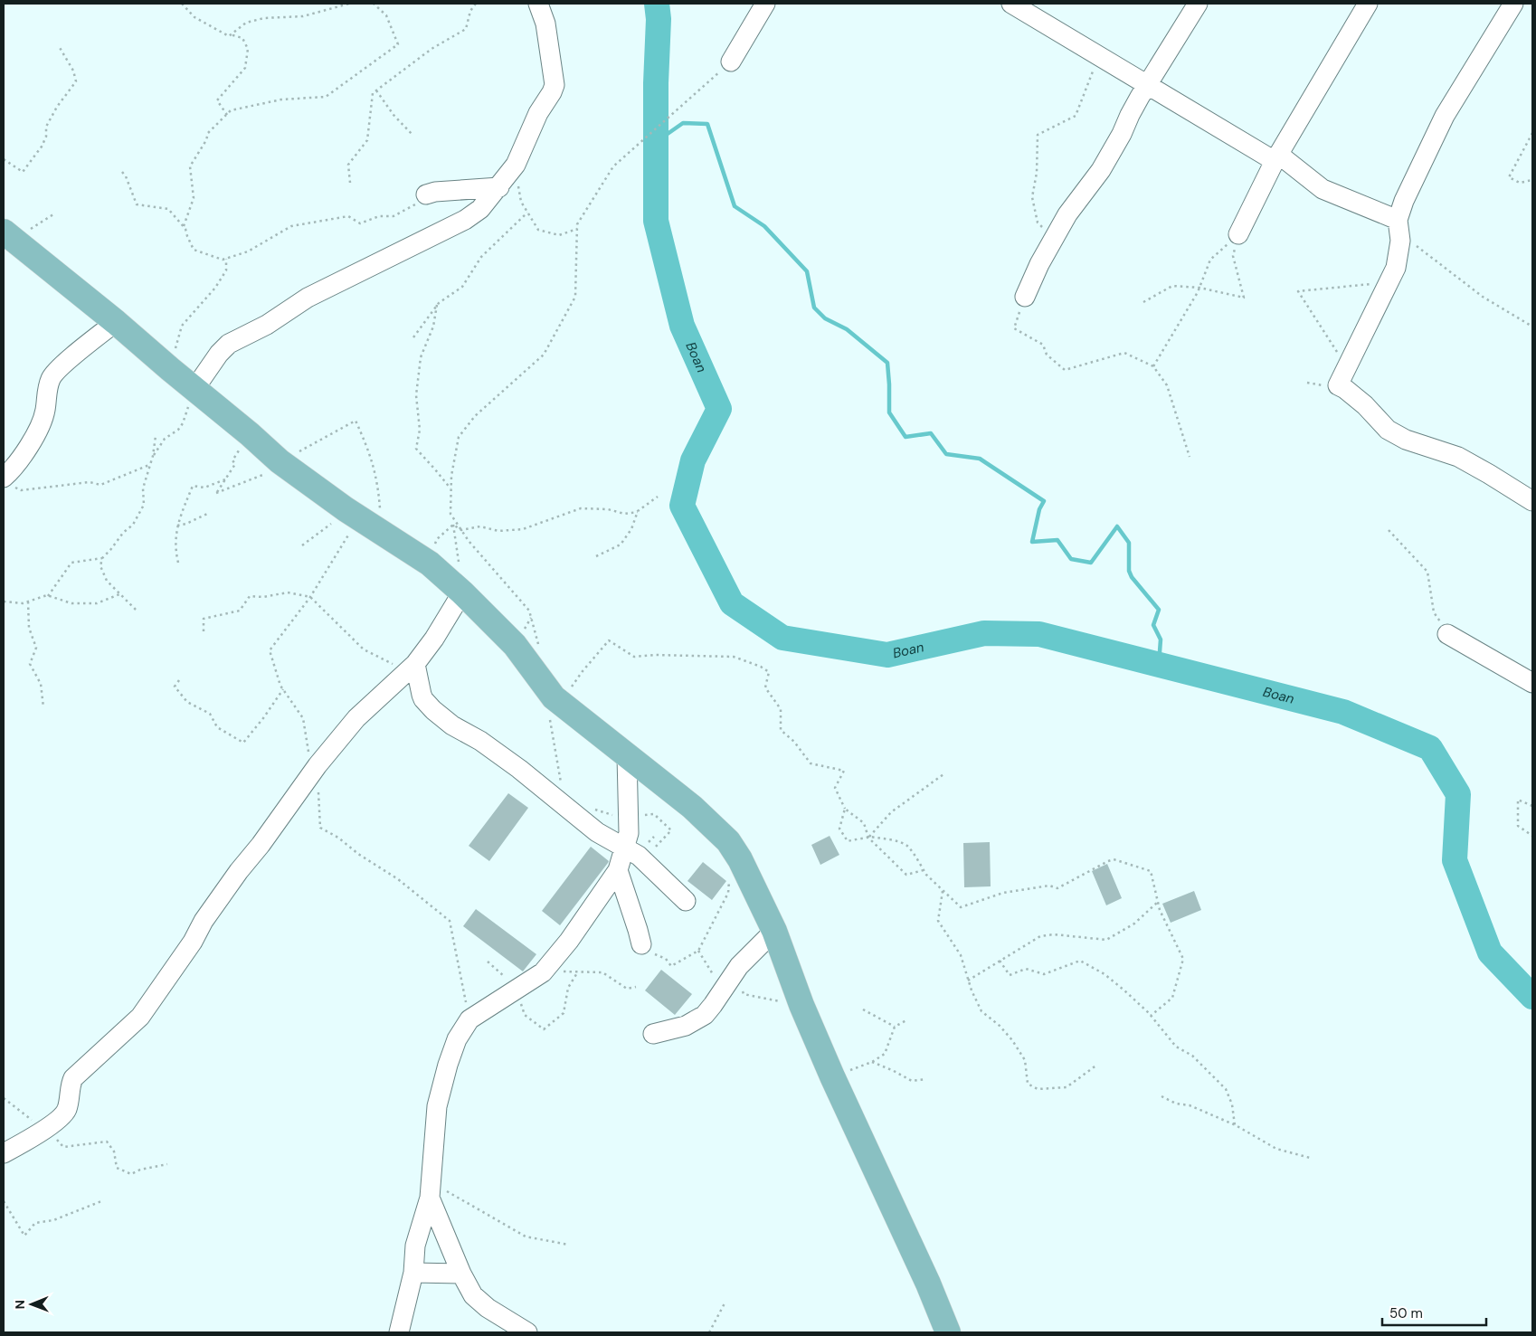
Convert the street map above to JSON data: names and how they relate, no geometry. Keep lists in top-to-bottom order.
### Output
{
  "water": ["Boan"],
  "scale_bar": "50 m",
  "north": "left"
}
